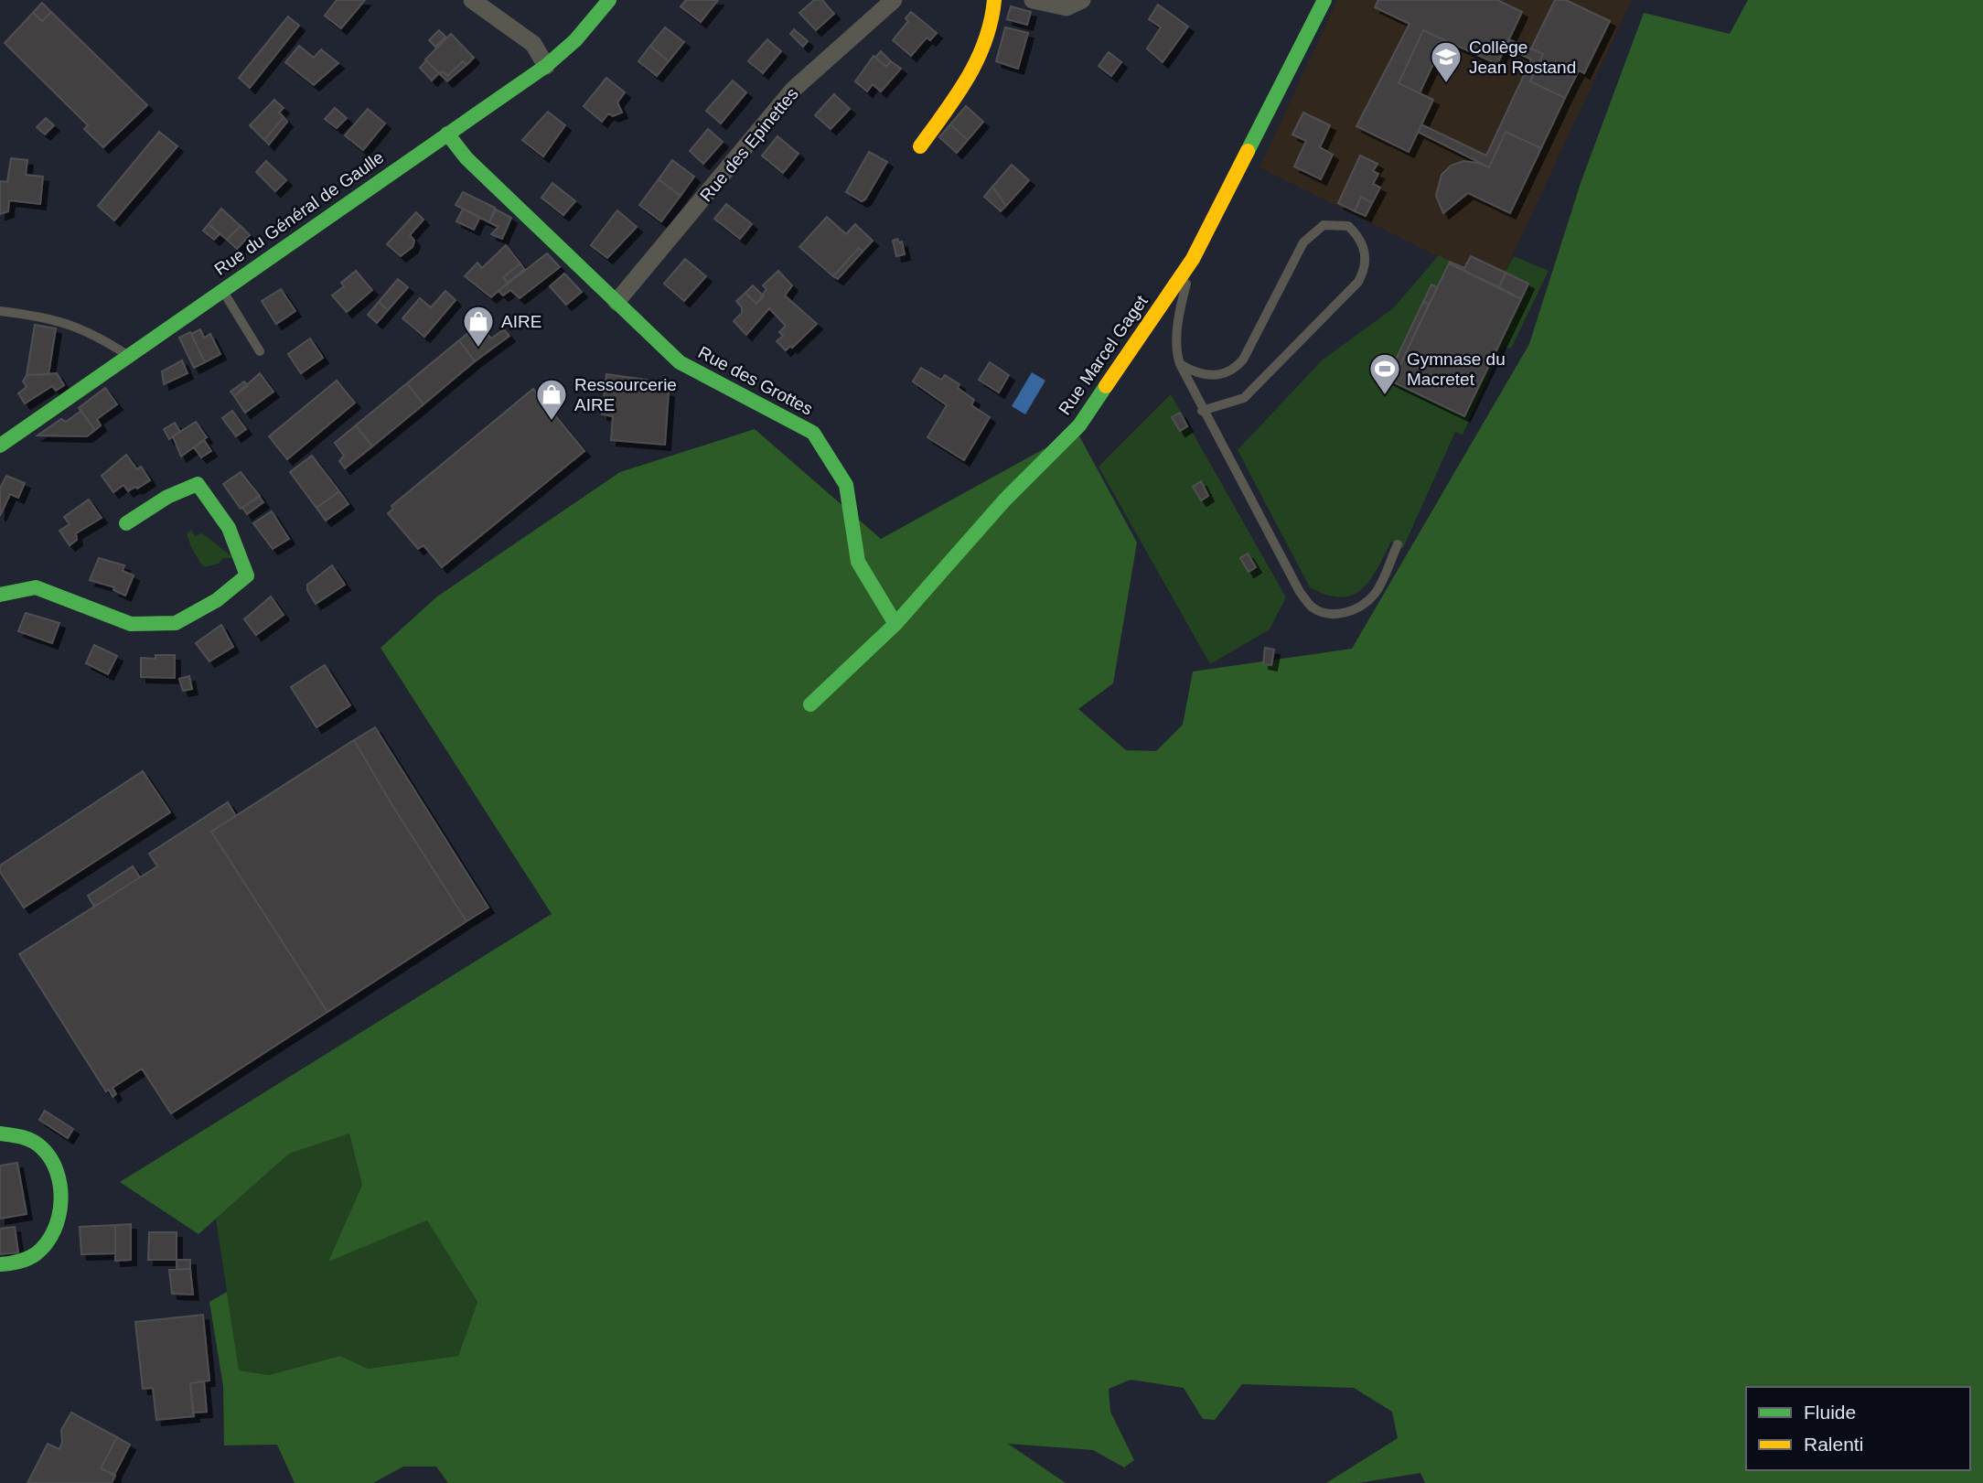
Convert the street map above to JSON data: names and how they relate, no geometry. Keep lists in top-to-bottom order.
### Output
{
  "streets": {
    "street": [
      "Rue des Epinettes",
      "Rue du Général de Gaulle",
      "Rue Marcel Gaget",
      "Rue des Grottes"
    ]
  },
  "crossings": [
    ["Rue des Epinettes", "Rue des Grottes"],
    ["Rue du Général de Gaulle", "Rue des Grottes"],
    ["Rue Marcel Gaget", "Rue des Grottes"]
  ],
  "places": {
    "school or university": ["Collège Jean Rostand"],
    "shop": ["AIRE", "Ressourcerie AIRE"],
    "sports": ["Gymnase du Macretet"]
  },
  "legend": ["Fluide", "Ralenti"]
}
